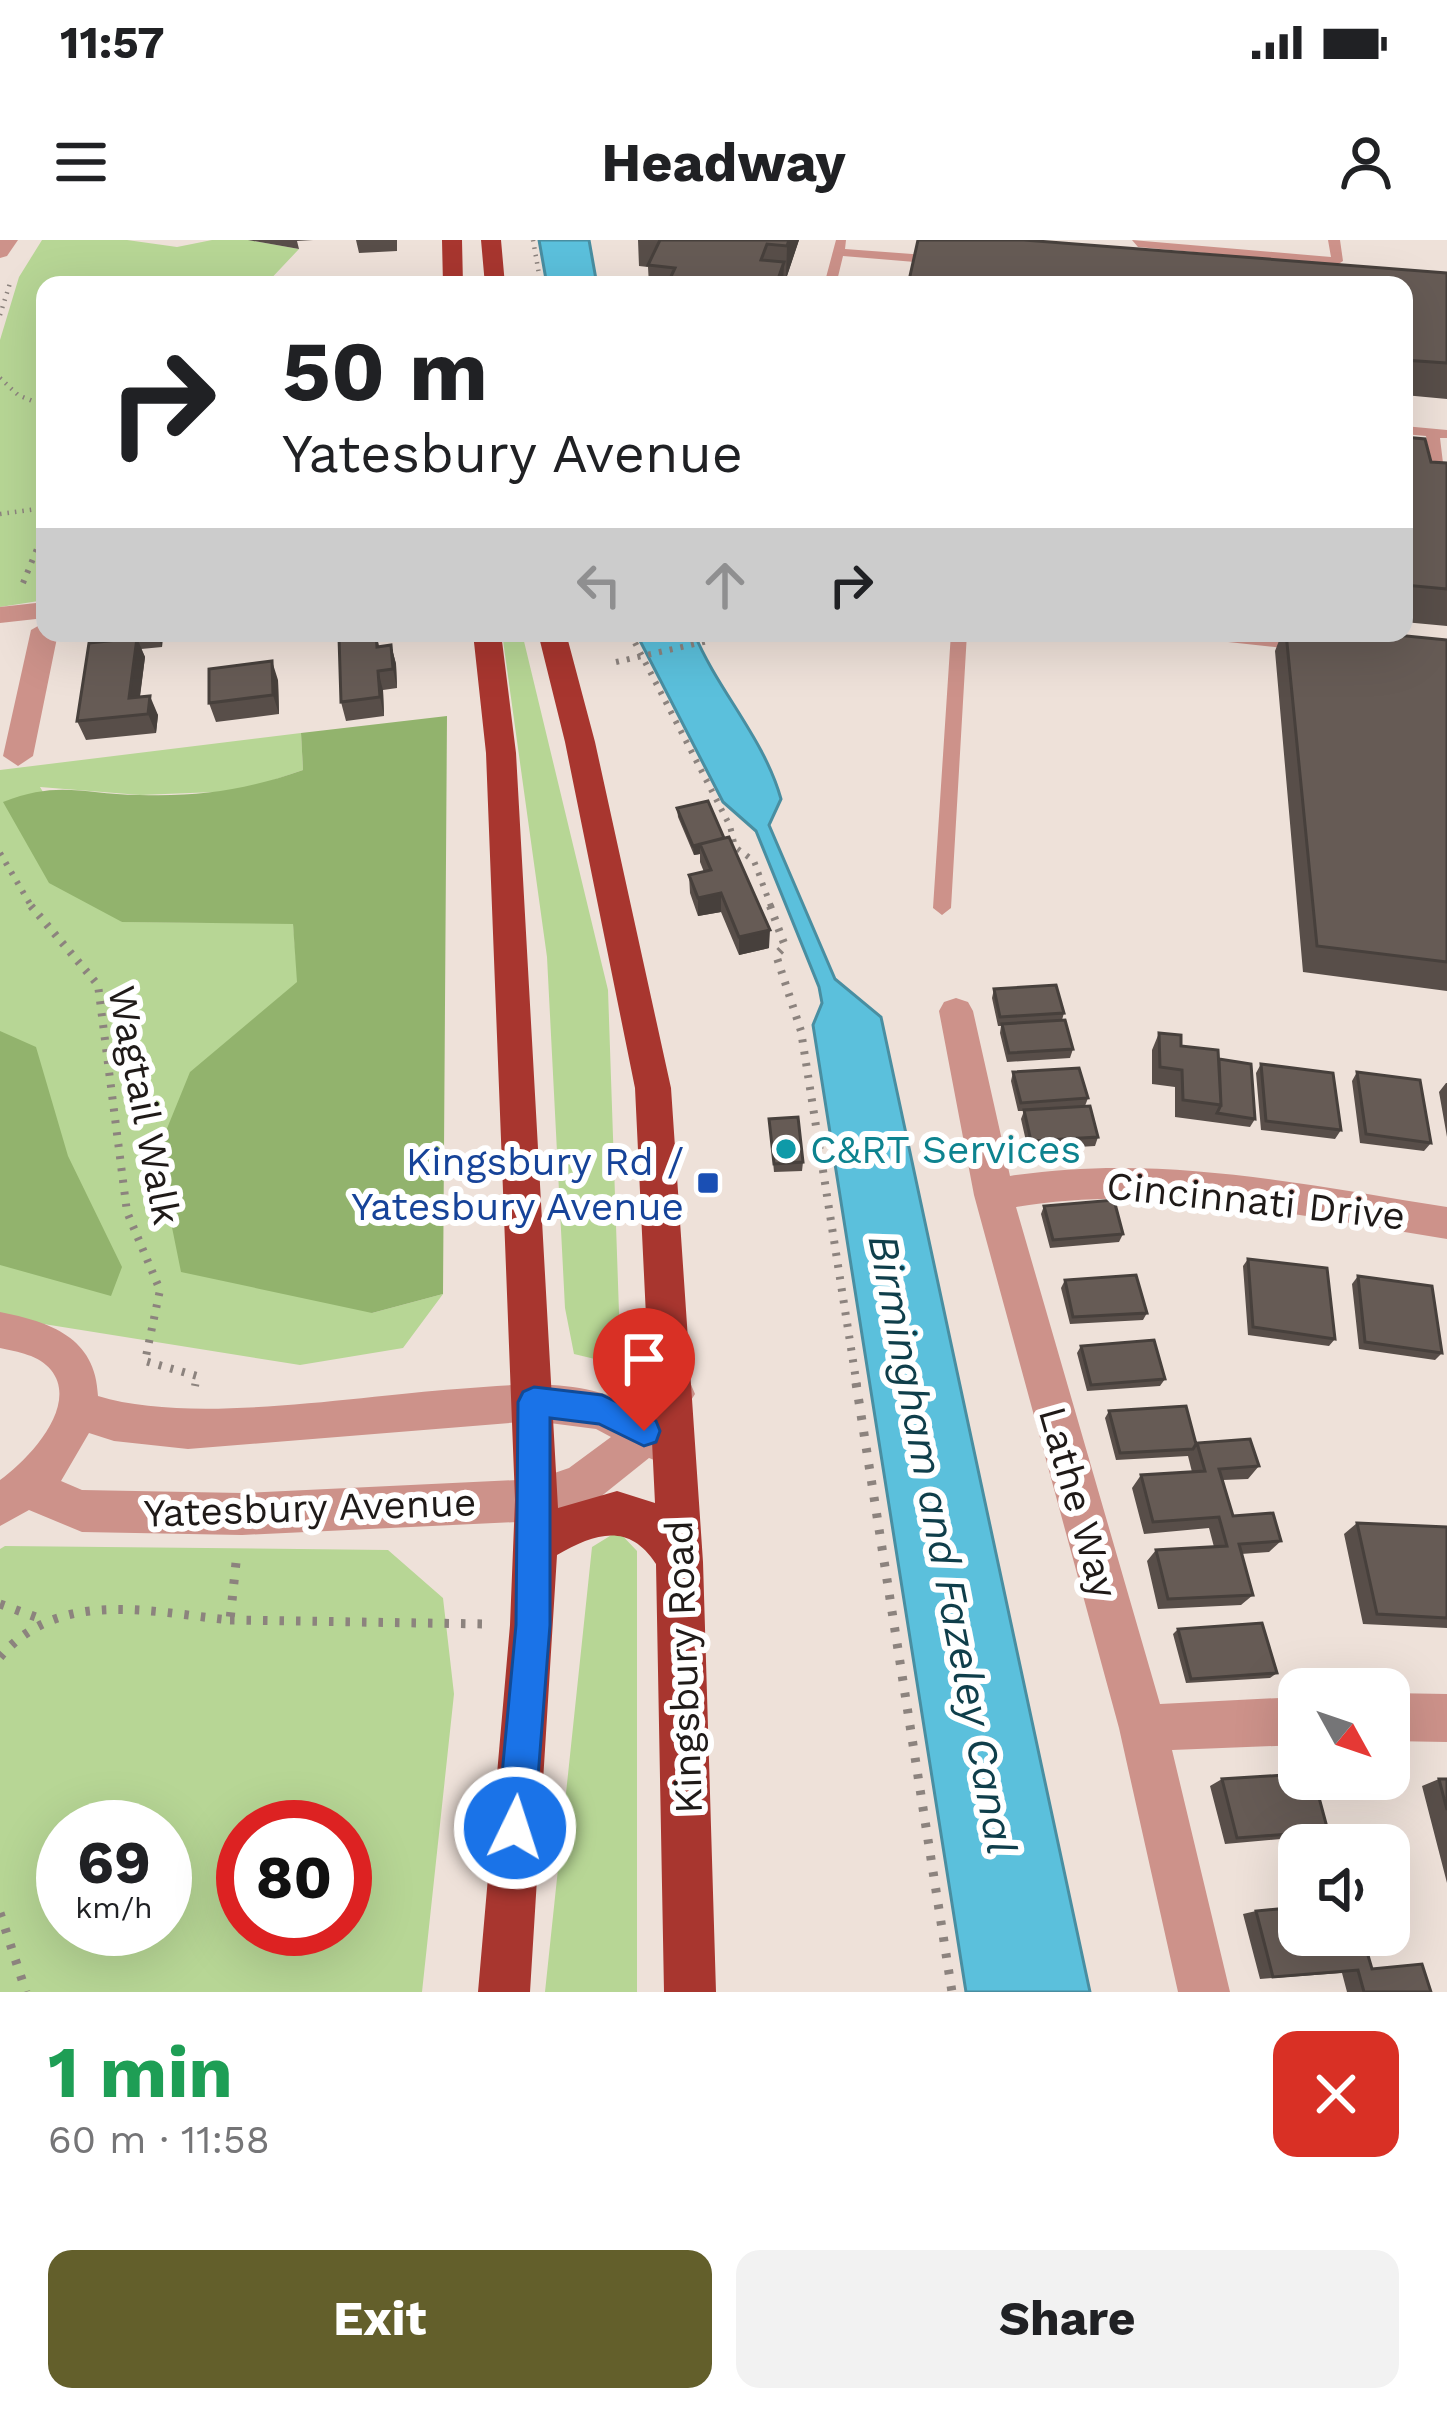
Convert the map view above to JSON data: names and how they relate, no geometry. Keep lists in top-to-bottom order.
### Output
{
  "streets": {
    "highway": ["Kingsbury Road"],
    "street": ["Cincinnati Drive", "Lathe Way", "Yatesbury Avenue"],
    "path": ["Wagtail Walk"]
  },
  "crossings": [
    ["Cincinnati Drive", "Lathe Way"],
    ["Yatesbury Avenue", "Kingsbury Road"]
  ],
  "water": ["Birmingham and Fazeley Canal"],
  "places": {
    "other": ["C&RT Services"],
    "transit": ["Kingsbury Rd / Yatesbury Avenue"]
  },
  "north": "bottom right",
  "page": {
    "status": "11:57",
    "header": "Headway",
    "turn": ["50 m", "Yatesbury Avenue"],
    "speed": "69 km/h",
    "limit": "80",
    "heading": ["1 min", "60 m · 11:58"],
    "buttons": ["Exit", "Share"]
  }
}
